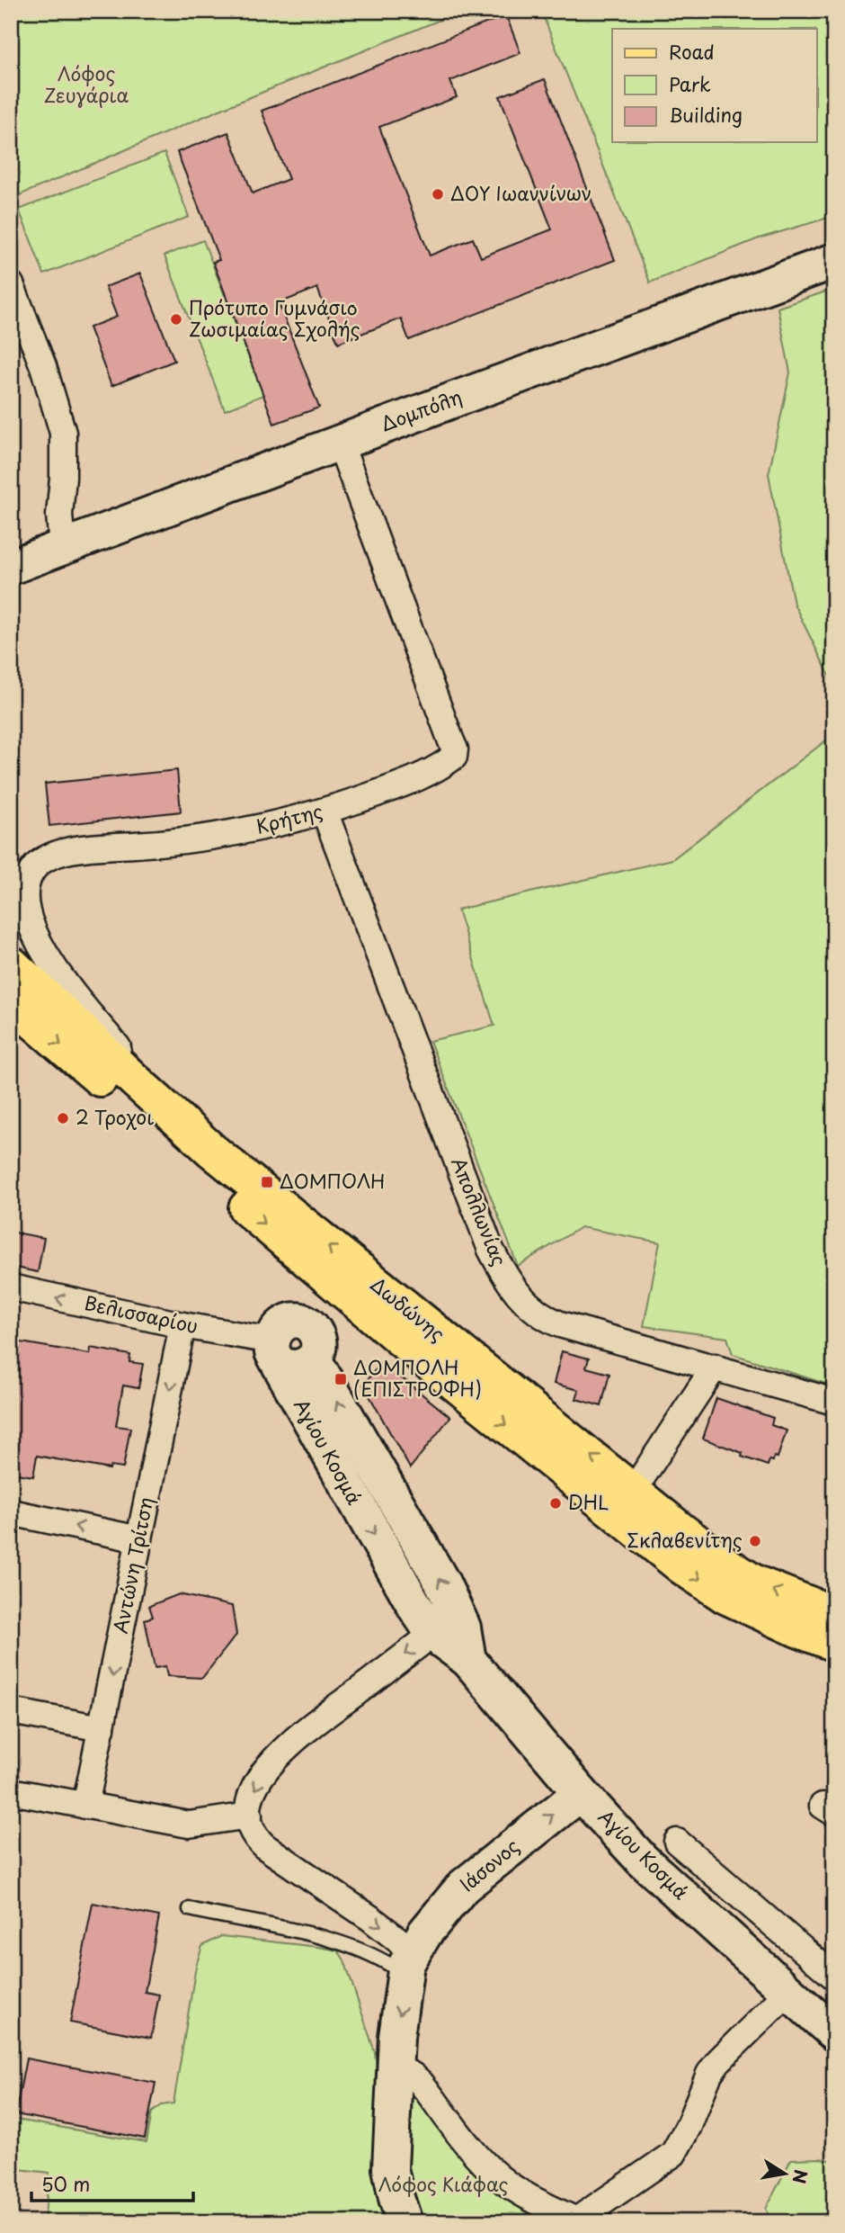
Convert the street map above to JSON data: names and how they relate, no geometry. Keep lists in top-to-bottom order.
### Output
{
  "streets": {
    "main road": ["Δωδώνης"],
    "street": [
      "Δομπόλη",
      "Κρήτης",
      "Απολλωνίας",
      "Βελισσαρίου",
      "Αγίου Κοσμά",
      "Αντώνη Τρίτση",
      "Ιάσονος"
    ]
  },
  "crossings": [
    ["Δομπόλη", "Κρήτης"],
    ["Κρήτης", "Απολλωνίας"],
    ["Κρήτης", "Δωδώνης"],
    ["Βελισσαρίου", "Αγίου Κοσμά"],
    ["Βελισσαρίου", "Αντώνη Τρίτση"],
    ["Αγίου Κοσμά", "Ιάσονος"]
  ],
  "one_way": ["Αντώνη Τρίτση"],
  "parks": ["Λόφος Ζευγάρια", "Λόφος Κιάφας"],
  "places": {
    "other": [
      "ΔΟΥ Ιωαννίνων",
      "Πρότυπο Γυμνάσιο Ζωσιμαίας Σχολής",
      "2 Τροχοι",
      "DHL",
      "Σκλαβενίτης"
    ],
    "transit": ["ΔΟΜΠΟΛΗ", "ΔΟΜΠΟΛΗ (ΕΠΙΣΤΡΟΦΗ)"]
  },
  "legend": ["Road", "Park", "Building"],
  "scale_bar": "50 m",
  "north": "right"
}
